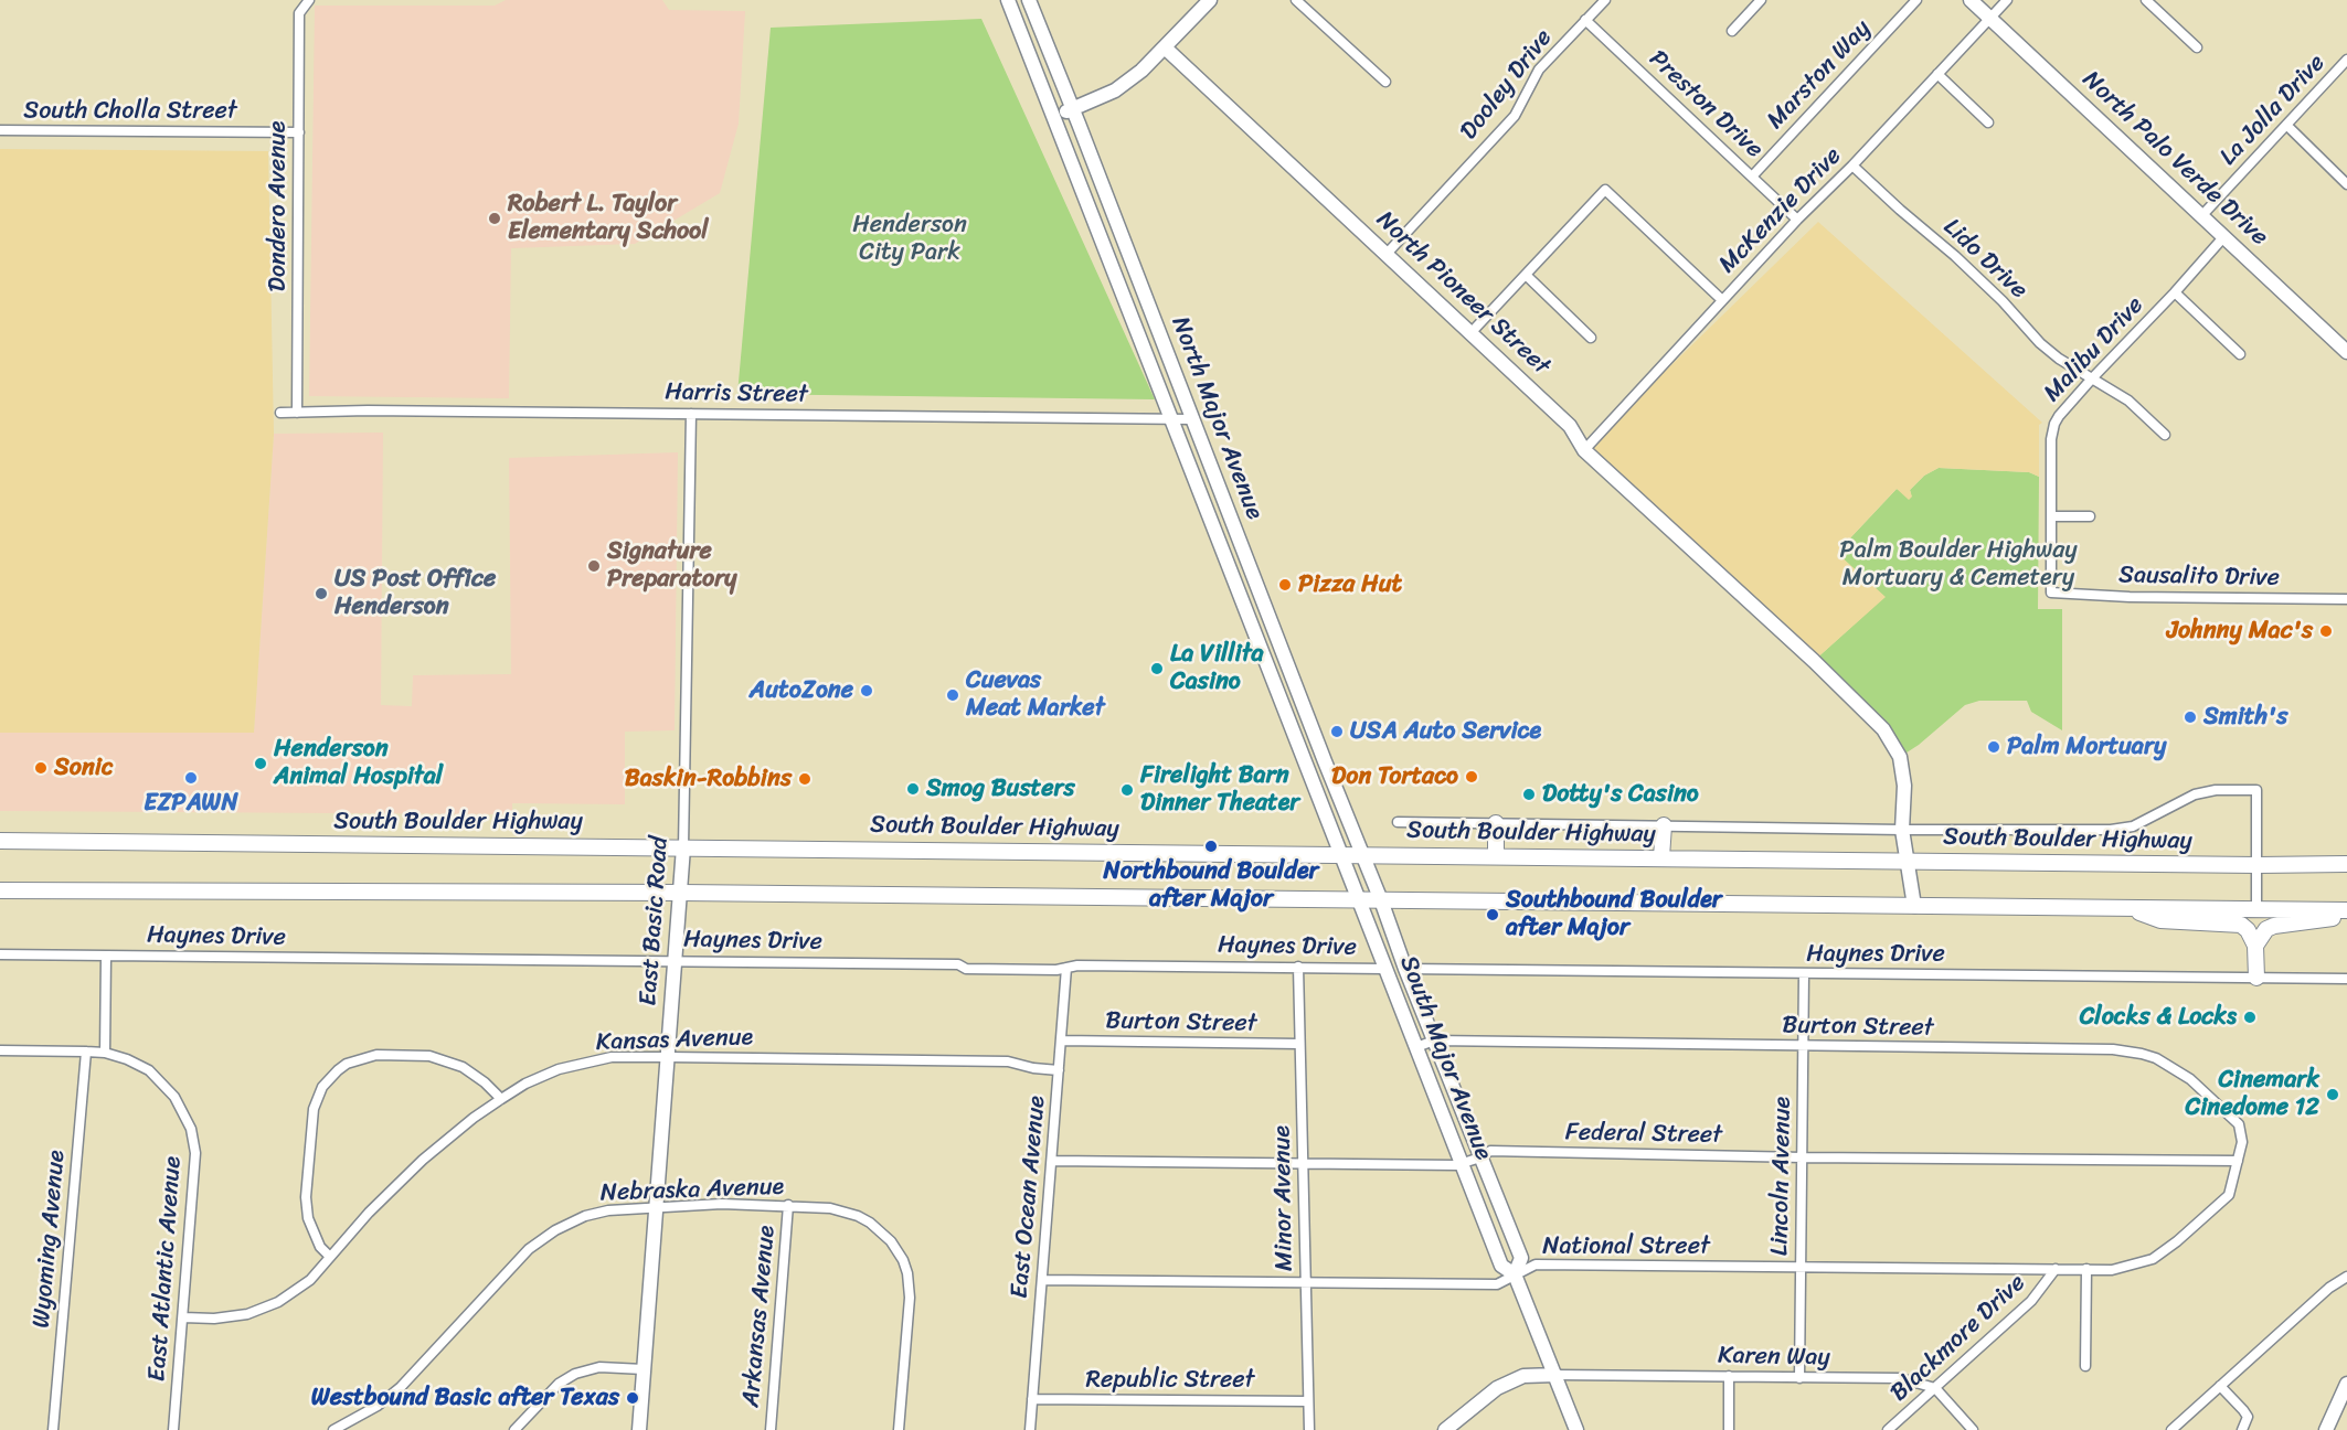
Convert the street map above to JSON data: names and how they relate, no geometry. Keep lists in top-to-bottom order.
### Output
{
  "streets": {
    "main road": ["South Boulder Highway"],
    "street": [
      "Marston Way",
      "Dooley Drive",
      "Preston Drive",
      "La Jolla Drive",
      "South Cholla Street",
      "North Palo Verde Drive",
      "Dondero Avenue",
      "McKenzie Drive",
      "Lido Drive",
      "North Pioneer Street",
      "Malibu Drive",
      "Harris Street",
      "North Major Avenue",
      "Sausalito Drive",
      "East Basic Road",
      "Haynes Drive",
      "Burton Street",
      "Kansas Avenue",
      "South Major Avenue",
      "Federal Street",
      "Lincoln Avenue",
      "Nebraska Avenue",
      "East Ocean Avenue",
      "Minor Avenue",
      "Wyoming Avenue",
      "National Street",
      "East Atlantic Avenue",
      "Arkansas Avenue",
      "Blackmore Drive",
      "Karen Way",
      "Republic Street"
    ]
  },
  "crossings": [
    ["Marston Way", "Preston Drive"],
    ["Dooley Drive", "Preston Drive"],
    ["Dooley Drive", "North Pioneer Street"],
    ["Preston Drive", "McKenzie Drive"],
    ["La Jolla Drive", "North Palo Verde Drive"],
    ["South Cholla Street", "Dondero Avenue"],
    ["North Palo Verde Drive", "McKenzie Drive"],
    ["North Palo Verde Drive", "Malibu Drive"],
    ["Dondero Avenue", "Harris Street"],
    ["McKenzie Drive", "Lido Drive"],
    ["McKenzie Drive", "North Pioneer Street"],
    ["Lido Drive", "Malibu Drive"],
    ["North Pioneer Street", "South Boulder Highway"],
    ["Malibu Drive", "Sausalito Drive"],
    ["Harris Street", "North Major Avenue"],
    ["Harris Street", "East Basic Road"],
    ["North Major Avenue", "South Boulder Highway"],
    ["North Major Avenue", "South Major Avenue"],
    ["South Boulder Highway", "East Basic Road"],
    ["South Boulder Highway", "South Major Avenue"],
    ["East Basic Road", "Haynes Drive"],
    ["East Basic Road", "Kansas Avenue"],
    ["East Basic Road", "Nebraska Avenue"],
    ["Haynes Drive", "South Major Avenue"],
    ["Haynes Drive", "Lincoln Avenue"],
    ["Haynes Drive", "East Ocean Avenue"],
    ["Haynes Drive", "Minor Avenue"],
    ["Burton Street", "South Major Avenue"],
    ["Burton Street", "Federal Street"],
    ["Burton Street", "Lincoln Avenue"],
    ["Burton Street", "East Ocean Avenue"],
    ["Burton Street", "Minor Avenue"],
    ["Burton Street", "Blackmore Drive"],
    ["Kansas Avenue", "East Ocean Avenue"],
    ["Kansas Avenue", "East Atlantic Avenue"],
    ["South Major Avenue", "Federal Street"],
    ["South Major Avenue", "National Street"],
    ["South Major Avenue", "Karen Way"],
    ["Federal Street", "Lincoln Avenue"],
    ["Federal Street", "East Ocean Avenue"],
    ["Federal Street", "Minor Avenue"],
    ["Federal Street", "Blackmore Drive"],
    ["Lincoln Avenue", "National Street"],
    ["Lincoln Avenue", "Karen Way"],
    ["Nebraska Avenue", "Arkansas Avenue"],
    ["East Ocean Avenue", "National Street"],
    ["East Ocean Avenue", "Republic Street"],
    ["Minor Avenue", "National Street"],
    ["Minor Avenue", "Republic Street"],
    ["Wyoming Avenue", "East Atlantic Avenue"],
    ["National Street", "Blackmore Drive"],
    ["Blackmore Drive", "Karen Way"]
  ],
  "parks": ["Henderson City Park", "Palm Boulder Highway Mortuary & Cemetery"],
  "places": [
    "Robert L. Taylor Elementary School",
    "Signature Preparatory",
    "Pizza Hut",
    "US Post Office Henderson",
    "Johnny Mac's",
    "La Villita Casino",
    "AutoZone",
    "Cuevas Meat Market",
    "Smith's",
    "USA Auto Service",
    "Palm Mortuary",
    "Henderson Animal Hospital",
    "Sonic",
    "Don Tortaco",
    "EZPAWN",
    "Baskin-Robbins",
    "Smog Busters",
    "Firelight Barn Dinner Theater",
    "Dotty's Casino",
    "Northbound Boulder after Major",
    "Southbound Boulder after Major",
    "Clocks & Locks",
    "Cinemark Cinedome 12",
    "Westbound Basic after Texas"
  ]
}
